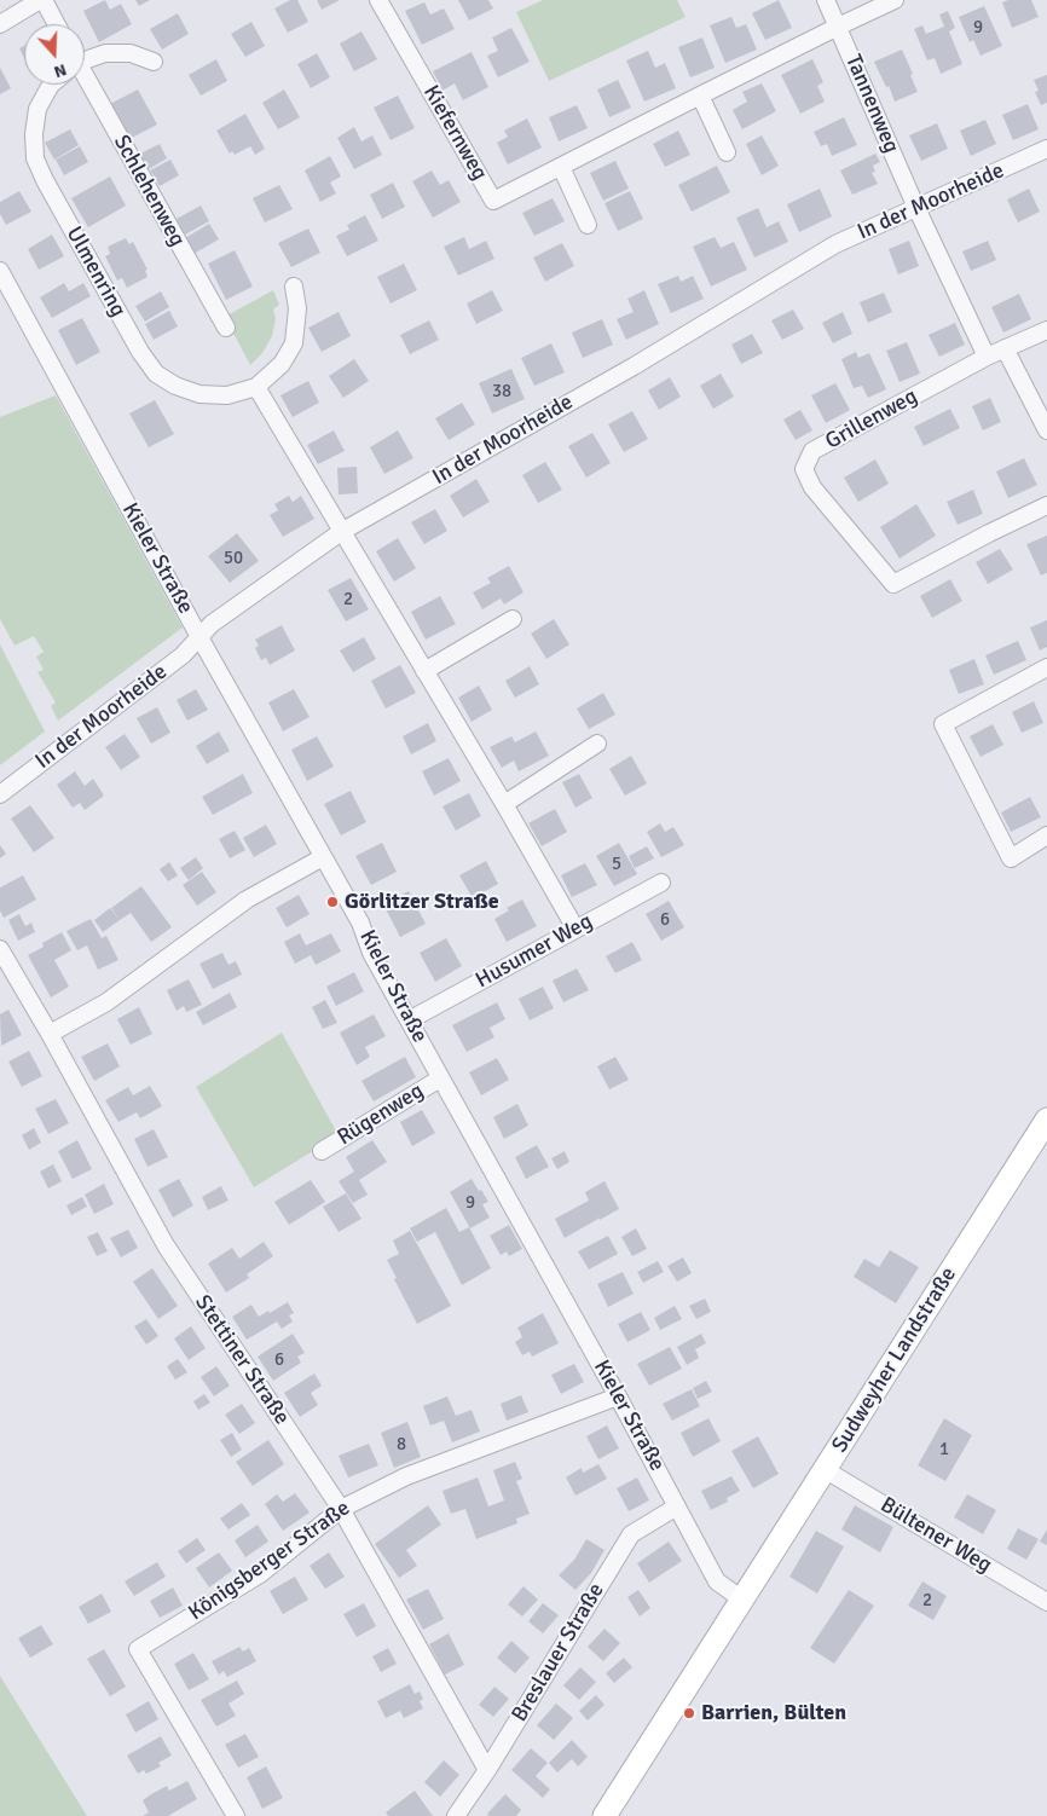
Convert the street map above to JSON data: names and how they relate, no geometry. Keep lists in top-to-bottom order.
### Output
{
  "streets": {
    "main road": ["Sudweyher Landstraße"],
    "street": [
      "Tannenweg",
      "Kiefernweg",
      "Schlehenweg",
      "In der Moorheide",
      "Ulmenring",
      "Grillenweg",
      "Kieler Straße",
      "Husumer Weg",
      "Rügenweg",
      "Stettiner Straße",
      "Bültener Weg",
      "Königsberger Straße",
      "Breslauer Straße"
    ]
  },
  "crossings": [
    ["Tannenweg", "Kiefernweg"],
    ["Tannenweg", "In der Moorheide"],
    ["Tannenweg", "Grillenweg"],
    ["In der Moorheide", "Kieler Straße"],
    ["Kieler Straße", "Husumer Weg"],
    ["Kieler Straße", "Rügenweg"],
    ["Kieler Straße", "Sudweyher Landstraße"],
    ["Kieler Straße", "Königsberger Straße"],
    ["Kieler Straße", "Breslauer Straße"],
    ["Stettiner Straße", "Königsberger Straße"],
    ["Stettiner Straße", "Breslauer Straße"],
    ["Sudweyher Landstraße", "Bültener Weg"]
  ],
  "places": ["Görlitzer Straße", "Barrien, Bülten"],
  "house_numbers": [
    "9",
    "38",
    "50",
    "2",
    "5",
    "6",
    "9",
    "6",
    "8",
    "1",
    "2"
  ],
  "north": "bottom"
}
